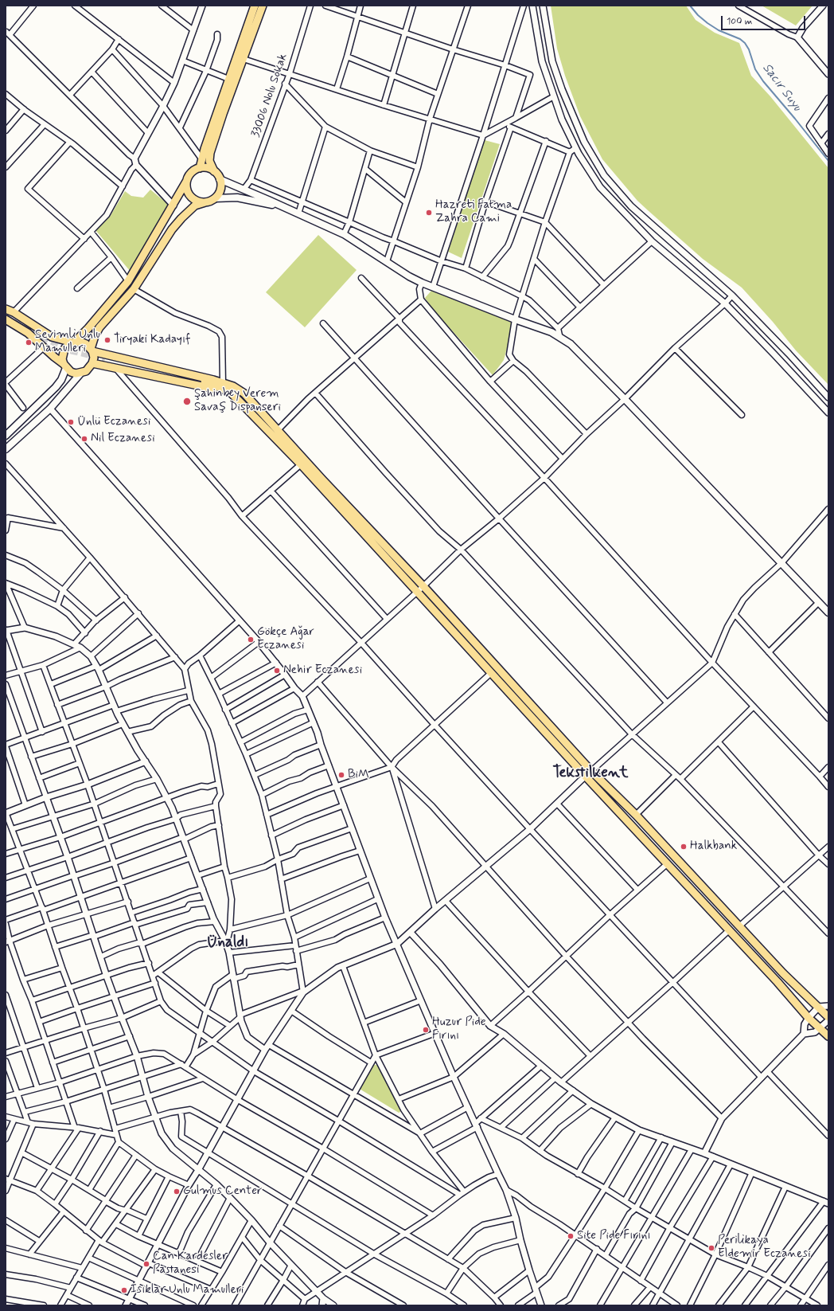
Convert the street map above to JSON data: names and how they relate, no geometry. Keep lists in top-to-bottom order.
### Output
{
  "streets": {
    "street": ["33006 Nolu Sokak"]
  },
  "districts": ["Tekstilkent", "Ünaldı"],
  "water": ["Sacır Suyu"],
  "places": [
    "Hazreti Fatma Zahra Cami",
    "Tiryaki Kadayıf",
    "Sevimli Unlu Mamulleri",
    "Şahinbey Verem Savaş Dispanseri",
    "Ünlü Eczanesi",
    "Nil Eczanesi",
    "Gökçe Ağar Eczanesi",
    "Nehir Eczanesi",
    "BiM",
    "Halkbank",
    "Huzur Pide Fırını",
    "Gulmus Center",
    "Site Pide Fırını",
    "Perilikaya Eldemir Eczanesi",
    "Can Kardesler Pastanesi",
    "Isıklar Unlu Mamulleri"
  ],
  "scale_bar": "100 m"
}
